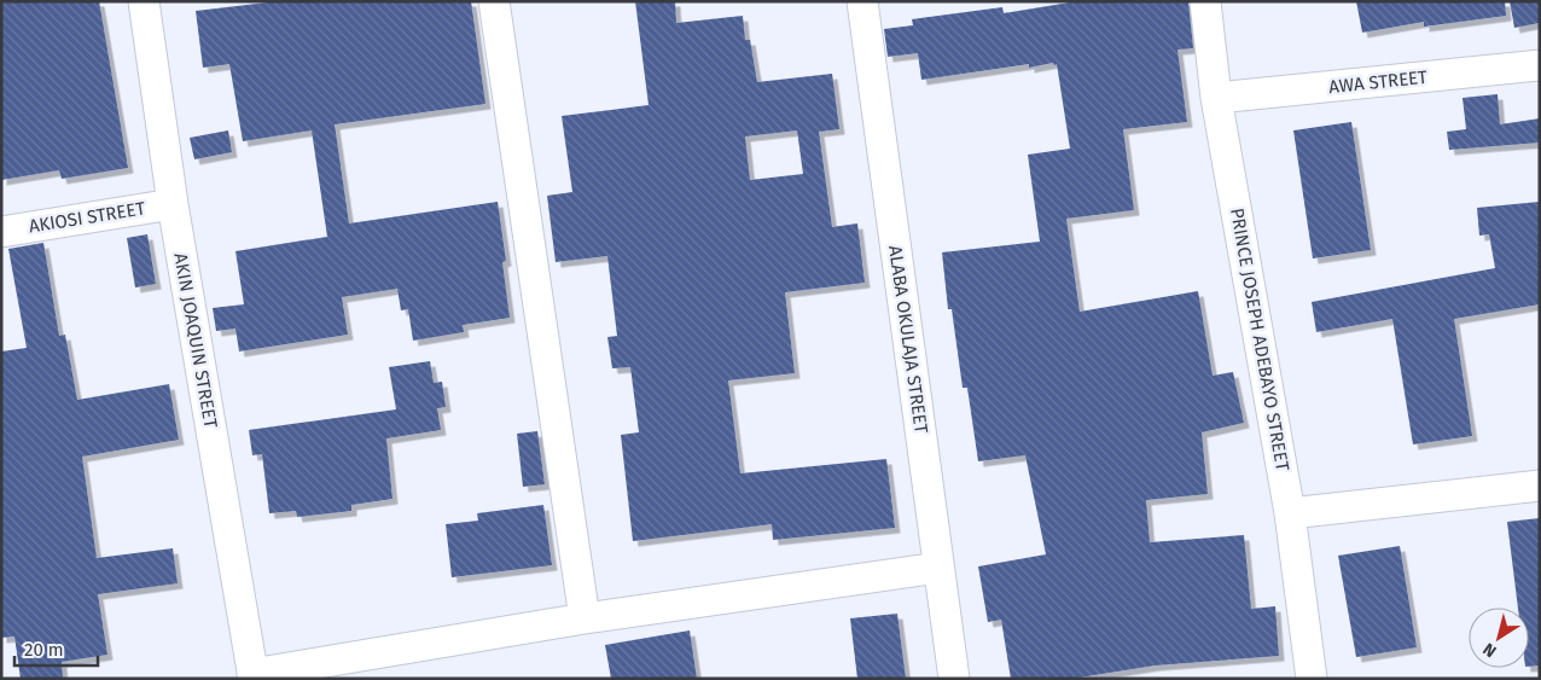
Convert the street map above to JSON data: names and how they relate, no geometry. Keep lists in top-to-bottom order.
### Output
{
  "streets": {
    "street": [
      "AWA STREET",
      "AKIOSI STREET",
      "ALABA OKULAJA STREET",
      "PRINCE JOSEPH ADEBAYO STREET",
      "AKIN JOAQUIN STREET"
    ]
  },
  "crossings": [
    ["AWA STREET", "PRINCE JOSEPH ADEBAYO STREET"],
    ["AKIOSI STREET", "AKIN JOAQUIN STREET"]
  ],
  "scale_bar": "20 m",
  "north": "bottom left"
}
